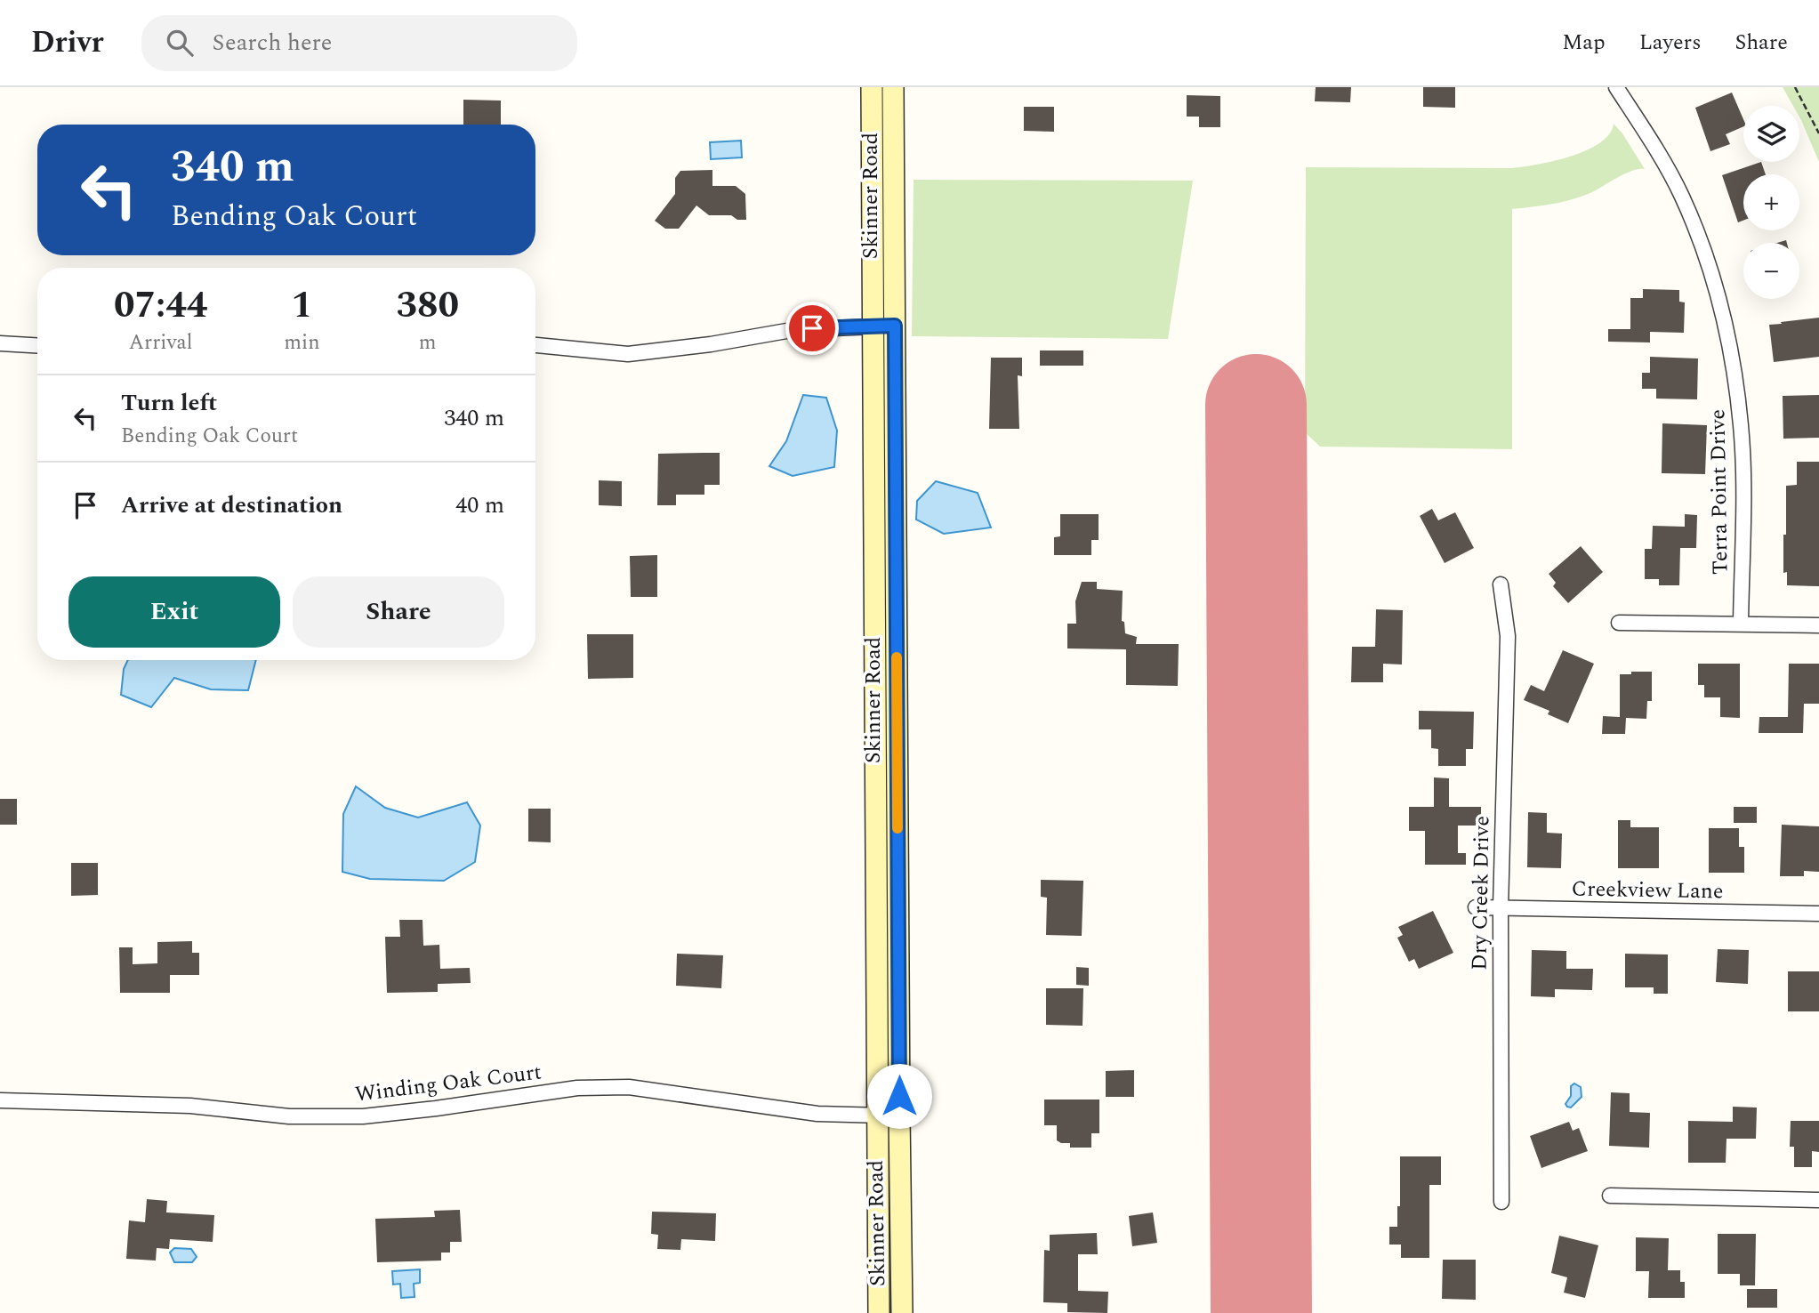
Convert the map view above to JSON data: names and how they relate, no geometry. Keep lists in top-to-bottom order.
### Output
{
  "streets": {
    "street": [
      "Skinner Road",
      "Terra Point Drive",
      "Creekview Lane",
      "Dry Creek Drive",
      "Winding Oak Court"
    ]
  },
  "crossings": [
    ["Skinner Road", "Winding Oak Court"],
    ["Creekview Lane", "Dry Creek Drive"]
  ],
  "page": {
    "header": "Drivr",
    "search": "Search here",
    "nav": ["Map", "Layers", "Share"],
    "map_buttons": ["+", "−"],
    "turn": ["340 m", "Bending Oak Court"],
    "eta": [
      "07:44",
      "Arrival",
      "1",
      "min",
      "380",
      "m"
    ],
    "list": [
      {
        "name": "Turn left",
        "note": "Bending Oak Court",
        "value": "340 m"
      },
      {
        "name": "Arrive at destination",
        "value": "40 m"
      }
    ],
    "buttons": ["Exit", "Share"]
  }
}
